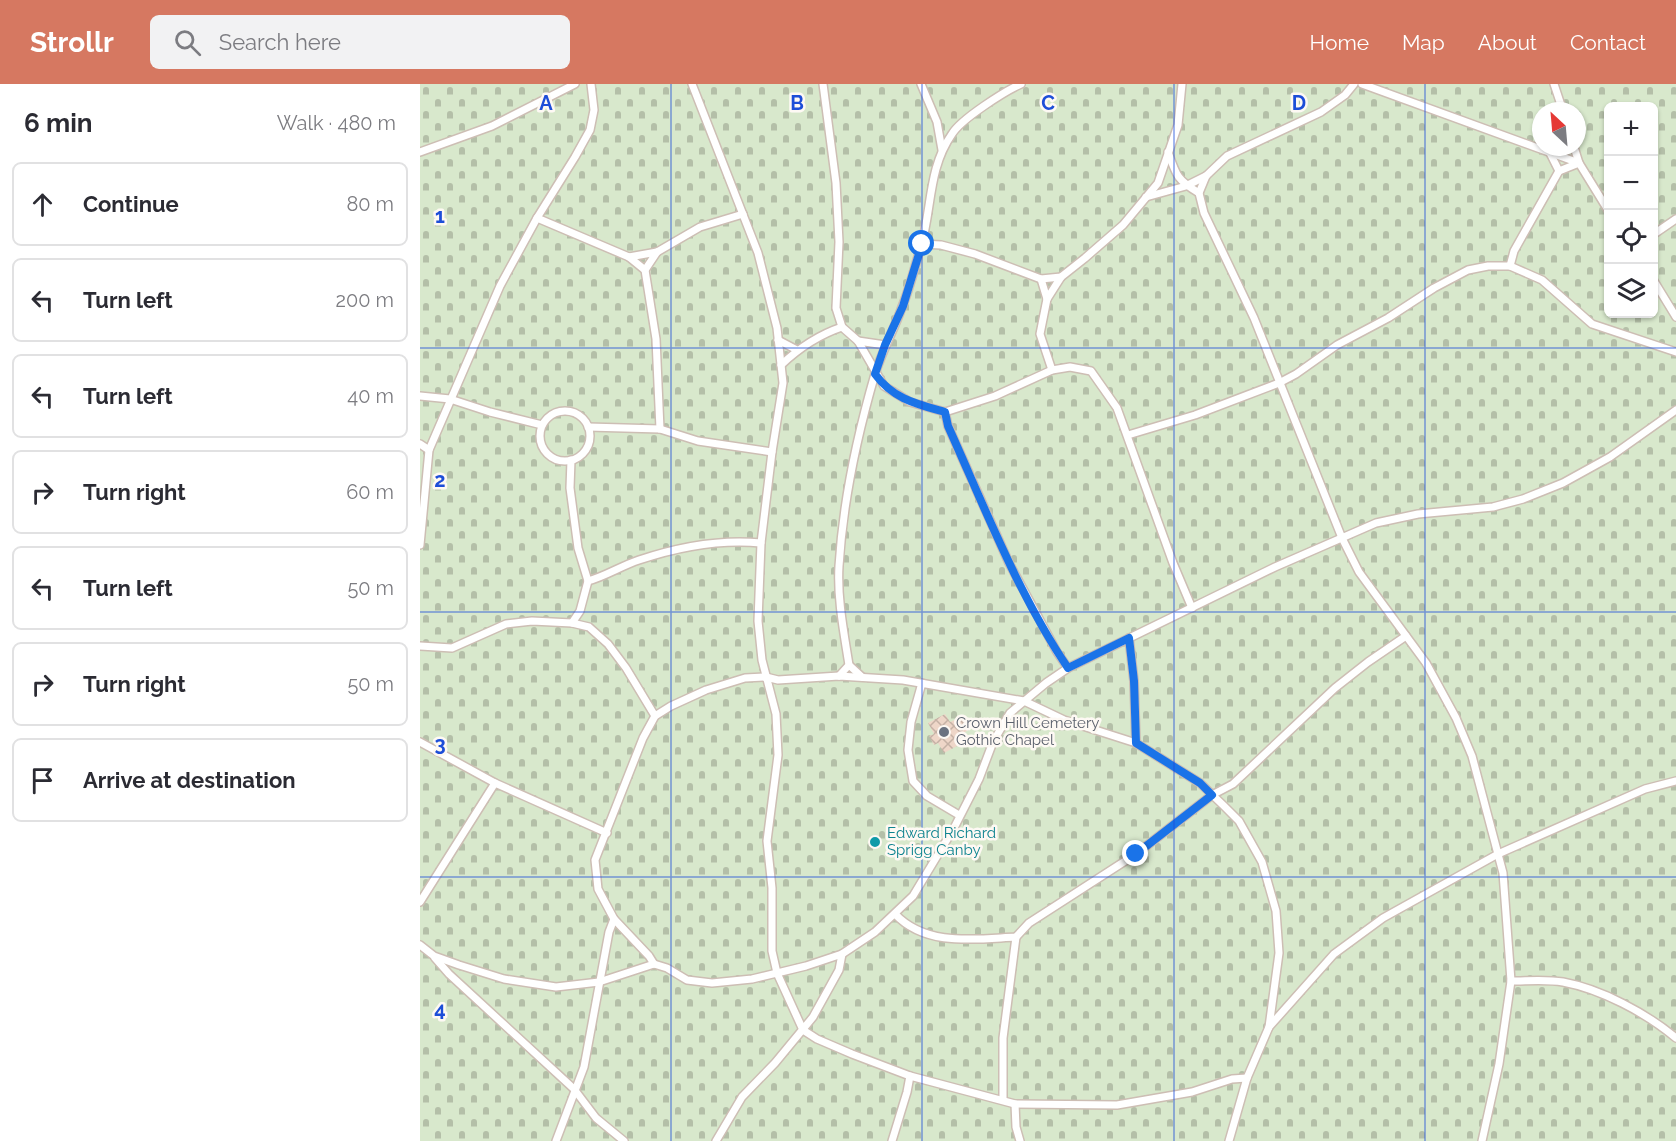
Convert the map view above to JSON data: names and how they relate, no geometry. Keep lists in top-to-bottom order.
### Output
{
  "places": ["Crown Hill Cemetery Gothic Chapel", "Edward Richard Sprigg Canby"],
  "north": "top left",
  "page": {
    "header": "Strollr",
    "search": "Search here",
    "nav": [
      "Home",
      "Map",
      "About",
      "Contact"
    ],
    "heading": ["6 min", "Walk · 480 m"],
    "map_buttons": ["+", "−"],
    "list": [
      ["Continue", "80 m"],
      ["Turn left", "200 m"],
      ["Turn left", "40 m"],
      ["Turn right", "60 m"],
      ["Turn left", "50 m"],
      ["Turn right", "50 m"],
      "Arrive at destination"
    ]
  },
  "grid": {
    "columns": [
      "A",
      "B",
      "C",
      "D"
    ],
    "rows": [
      "1",
      "2",
      "3",
      "4"
    ]
  }
}
